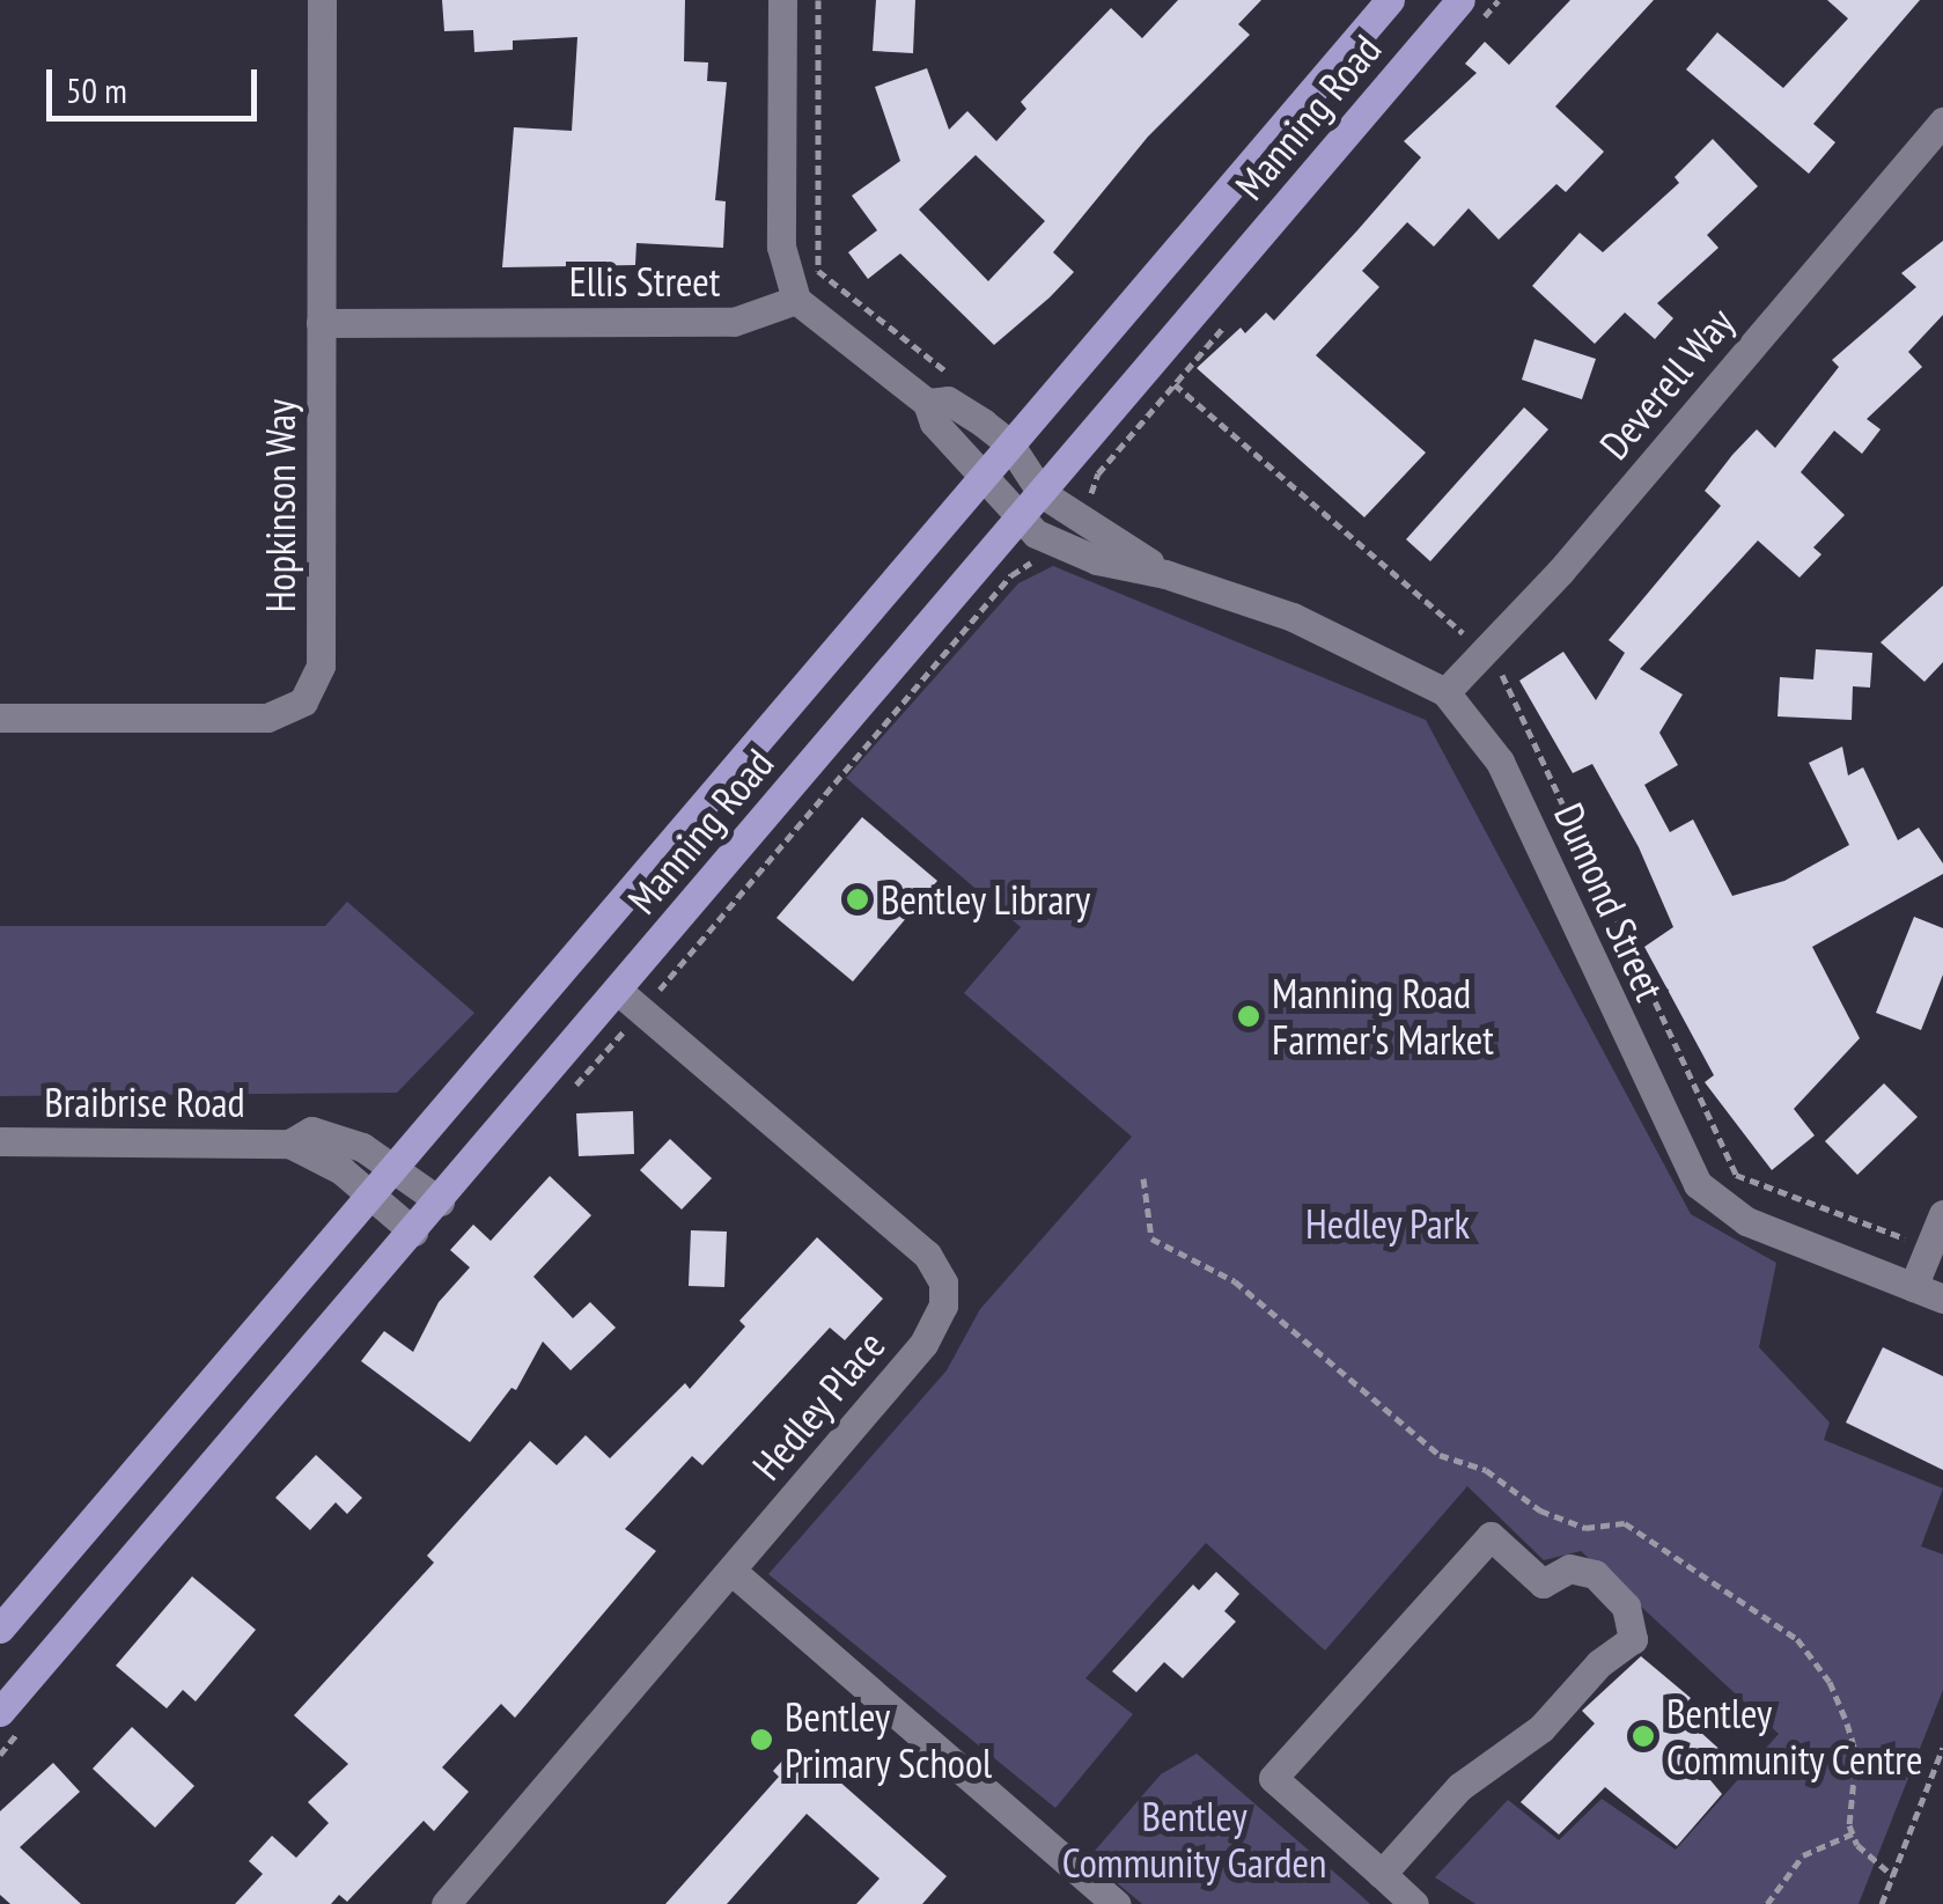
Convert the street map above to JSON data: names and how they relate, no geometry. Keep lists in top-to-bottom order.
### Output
{
  "streets": {
    "main road": ["Manning Road"],
    "street": [
      "Ellis Street",
      "Deverell Way",
      "Hopkinson Way",
      "Dumond Street",
      "Braibrise Road",
      "Hedley Place"
    ]
  },
  "crossings": [
    ["Manning Road", "Dumond Street"],
    ["Manning Road", "Braibrise Road"],
    ["Manning Road", "Hedley Place"],
    ["Ellis Street", "Hopkinson Way"],
    ["Deverell Way", "Dumond Street"]
  ],
  "parks": ["Hedley Park", "Bentley Community Garden"],
  "places": [
    "Bentley Library",
    "Manning Road Farmer's Market",
    "Bentley Community Centre",
    "Bentley Primary School"
  ],
  "scale_bar": "50 m"
}
